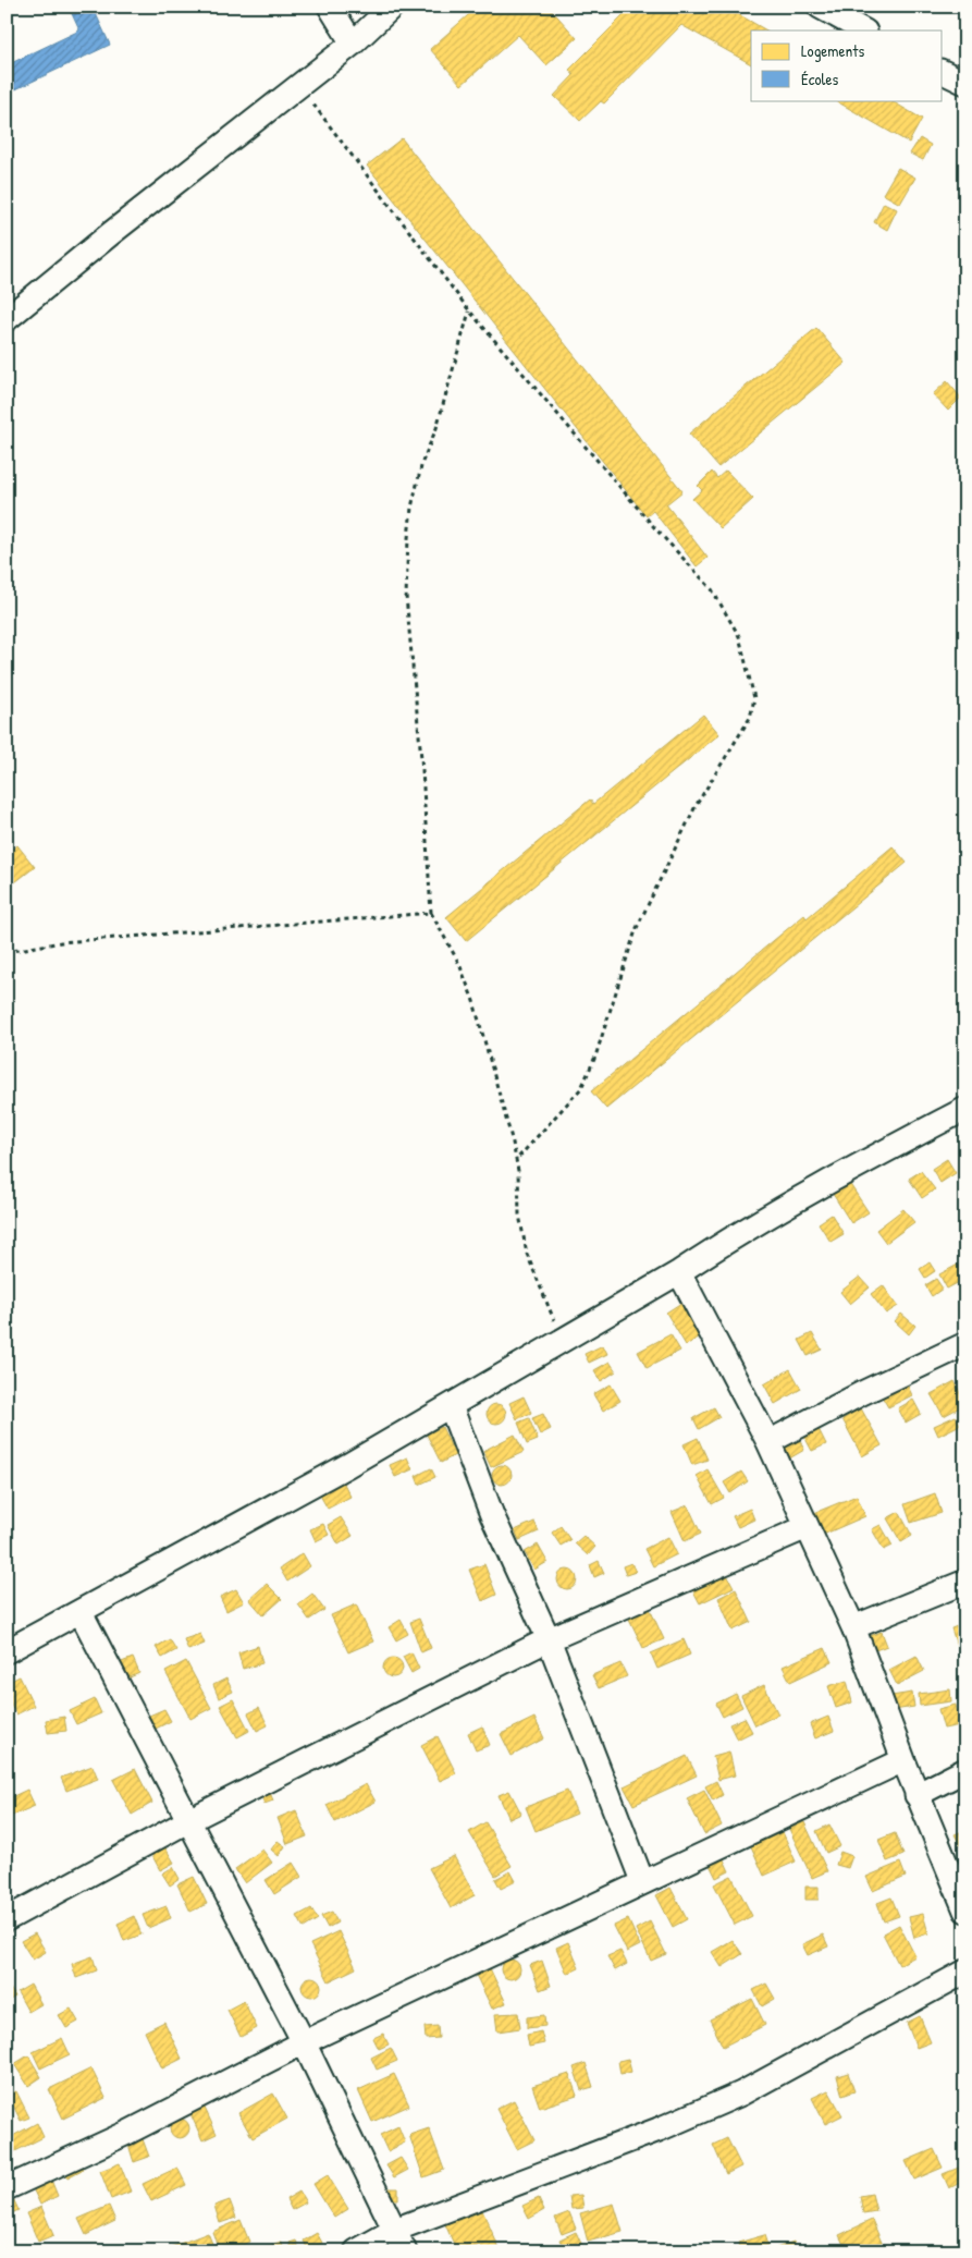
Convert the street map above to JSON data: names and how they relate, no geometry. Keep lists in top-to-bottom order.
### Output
{
  "legend": ["Logements", "Écoles"]
}
